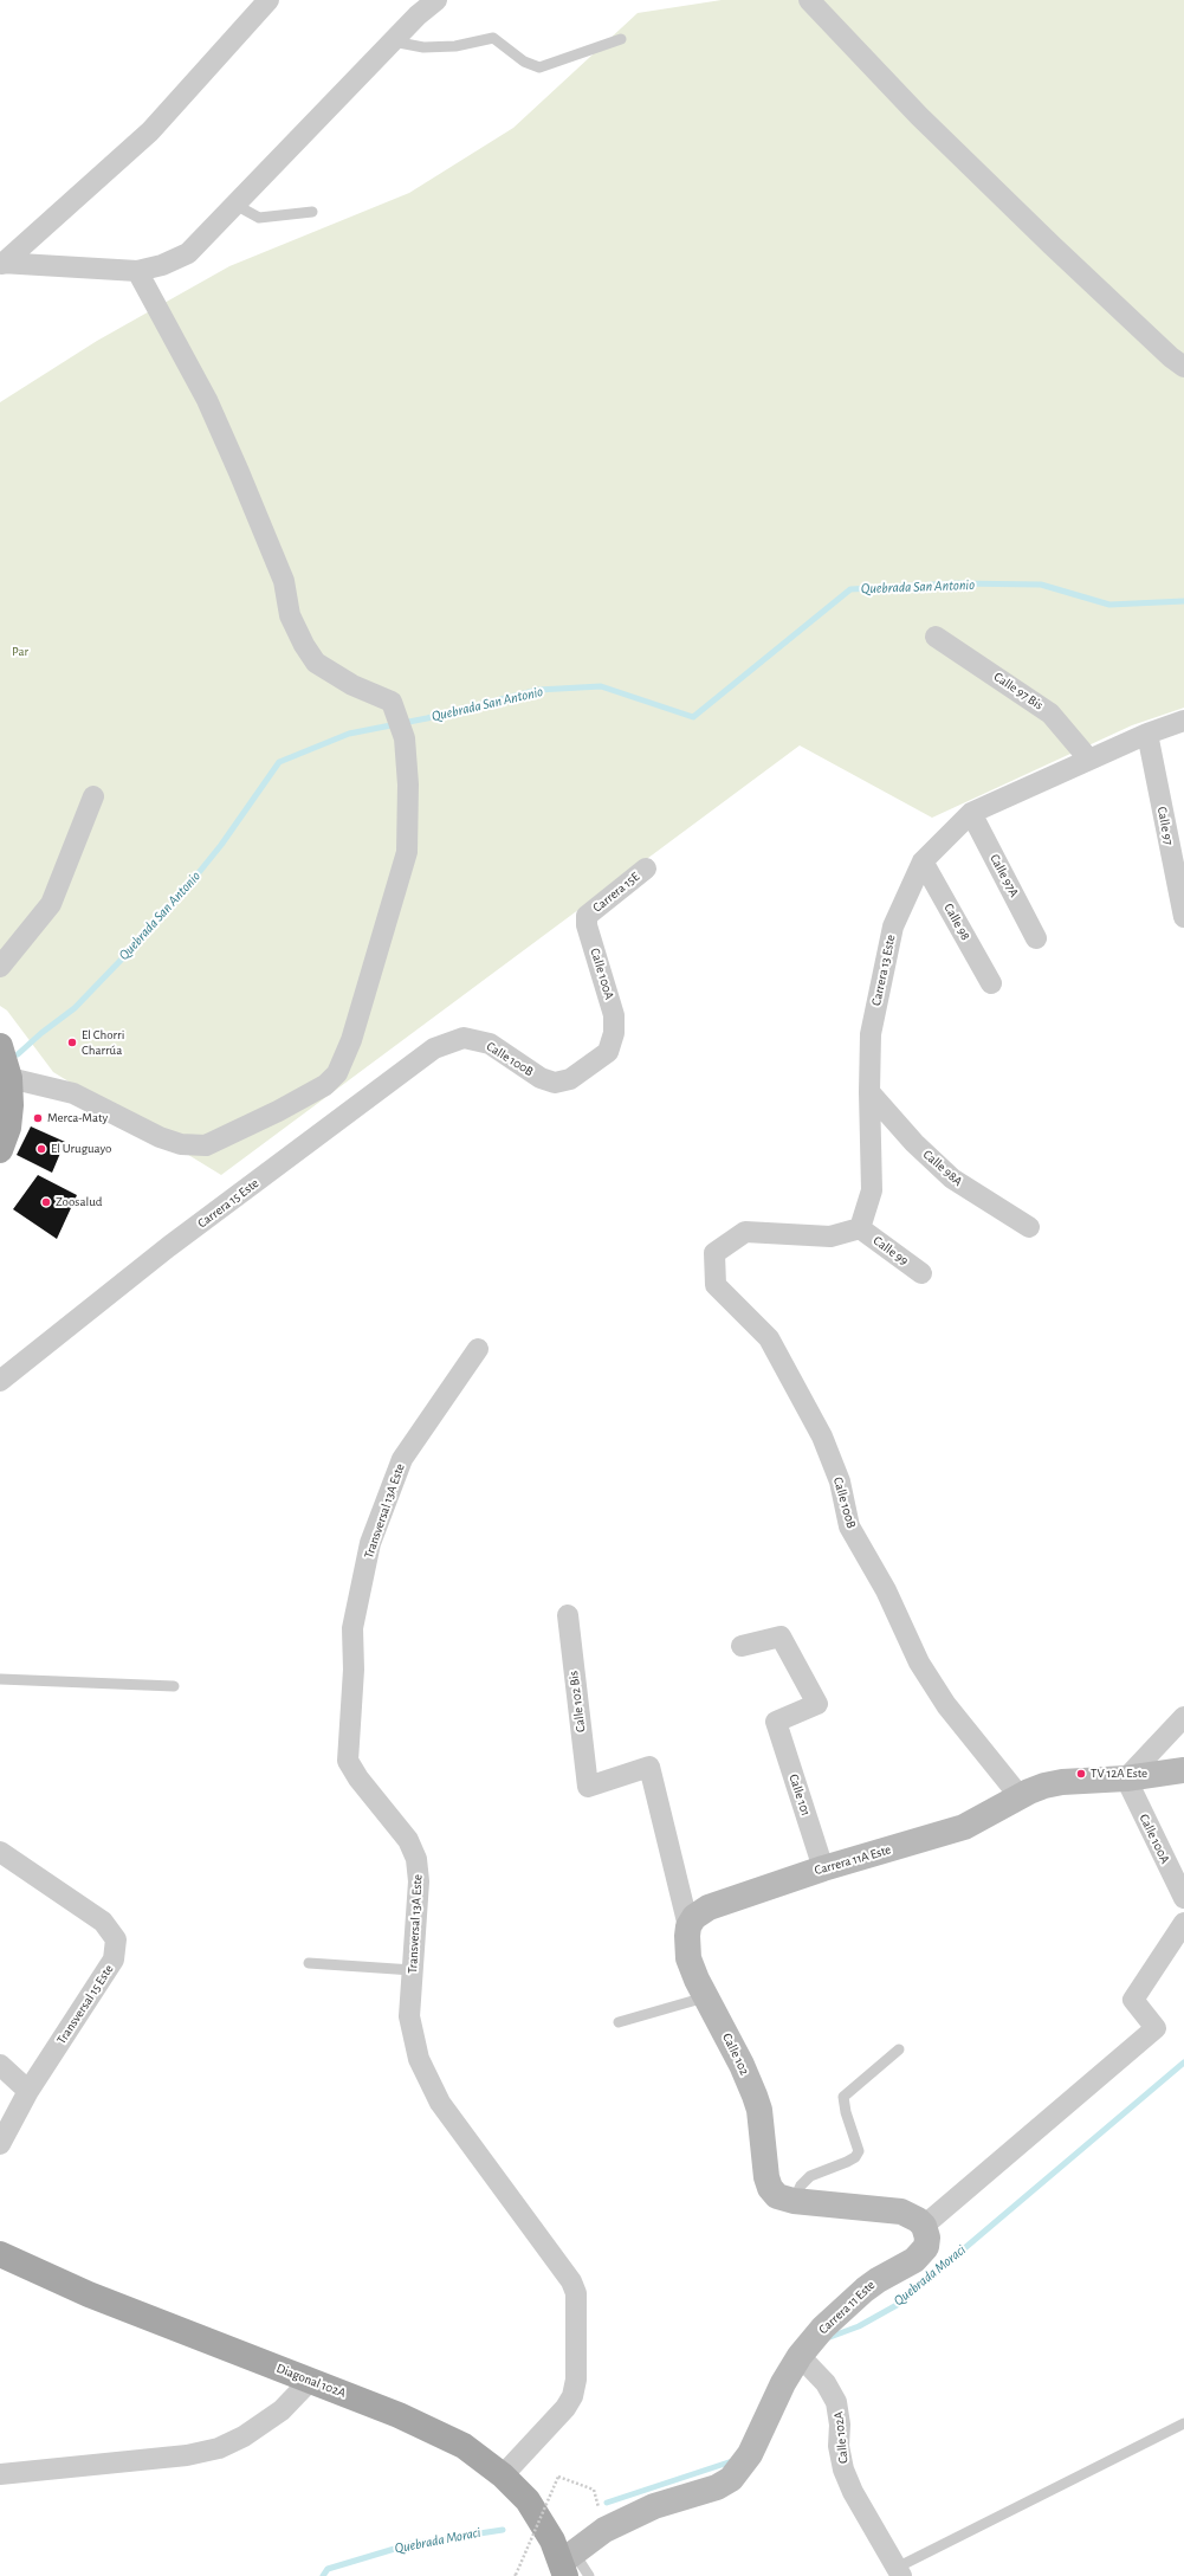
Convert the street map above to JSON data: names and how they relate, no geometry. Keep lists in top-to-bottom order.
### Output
{
  "streets": {
    "main road": ["Diagonal 102A"],
    "street": [
      "Calle 97 Bis",
      "Calle 97",
      "Calle 97A",
      "Carrera 15E",
      "Calle 98",
      "Carrera 13 Este",
      "Calle 100A",
      "Calle 100B",
      "Calle 98A",
      "Carrera 15 Este",
      "Calle 99",
      "Transversal 13A Este",
      "Calle 102 Bis",
      "Calle 101",
      "Carrera 11A Este",
      "Transversal 15 Este",
      "Calle 102",
      "Carrera 11 Este",
      "Calle 102A"
    ]
  },
  "crossings": [
    ["Calle 97 Bis", "Carrera 13 Este"],
    ["Calle 97", "Carrera 13 Este"],
    ["Calle 97A", "Carrera 13 Este"],
    ["Carrera 15E", "Calle 100A"],
    ["Calle 98", "Carrera 13 Este"],
    ["Carrera 13 Este", "Calle 100B"],
    ["Carrera 13 Este", "Calle 98A"],
    ["Carrera 13 Este", "Calle 99"],
    ["Calle 100A", "Calle 100B"],
    ["Calle 100A", "Carrera 11A Este"],
    ["Calle 100B", "Carrera 15 Este"],
    ["Calle 100B", "Calle 99"],
    ["Calle 100B", "Carrera 11A Este"],
    ["Transversal 13A Este", "Diagonal 102A"],
    ["Calle 102 Bis", "Calle 102"],
    ["Calle 101", "Carrera 11A Este"],
    ["Carrera 11A Este", "Calle 102"],
    ["Calle 102", "Carrera 11 Este"],
    ["Carrera 11 Este", "Diagonal 102A"],
    ["Carrera 11 Este", "Calle 102A"]
  ],
  "water": ["Quebrada San Antonio", "Quebrada Moraci"],
  "parks": ["Par"],
  "places": [
    "El Chorri Charrúa",
    "Merca-Maty",
    "El Uruguayo",
    "Zoosalud",
    "TV 12A Este"
  ]
}
